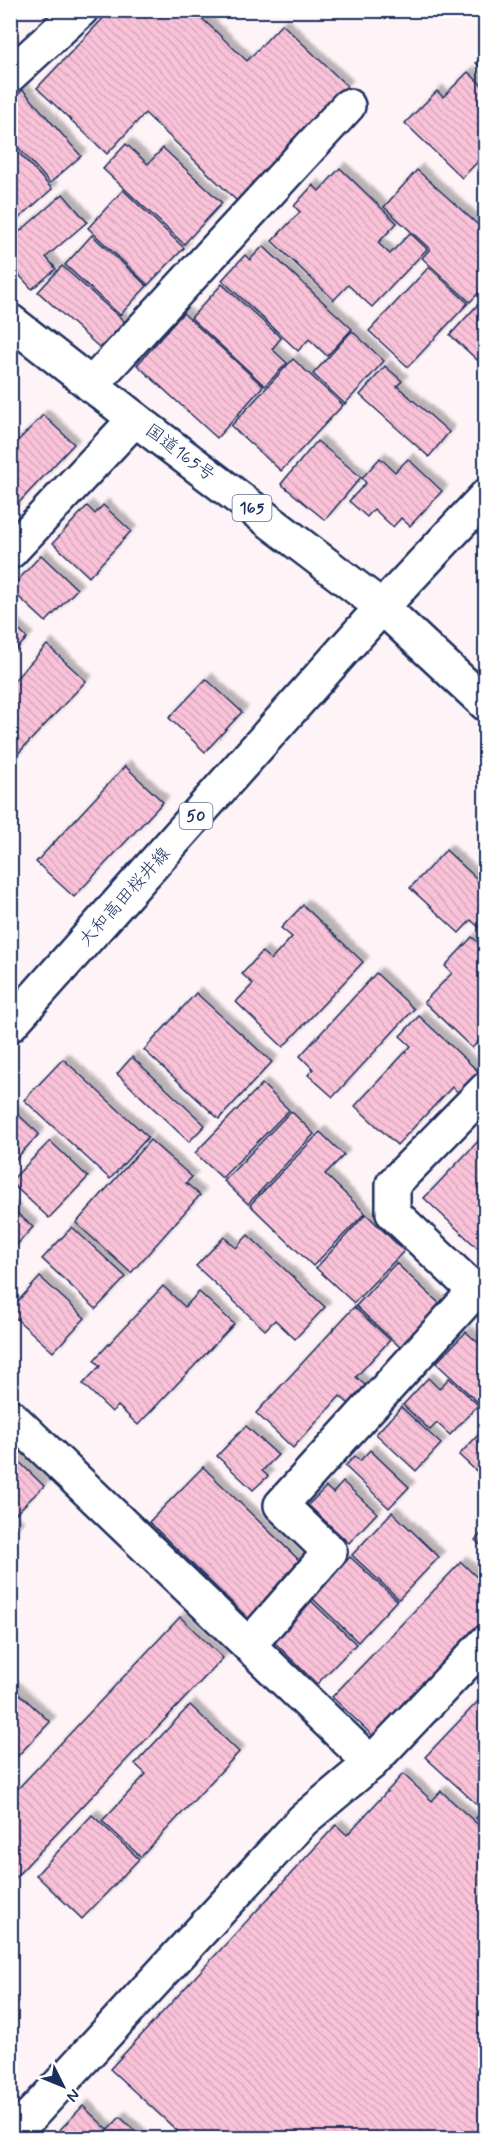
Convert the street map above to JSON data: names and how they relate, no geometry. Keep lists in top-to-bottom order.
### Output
{
  "streets": {
    "main road": [
      "国道165号",
      "165",
      "50",
      "大和高田桜井線"
    ]
  },
  "crossings": [
    ["国道165号", "大和高田桜井線"]
  ],
  "north": "bottom right"
}
